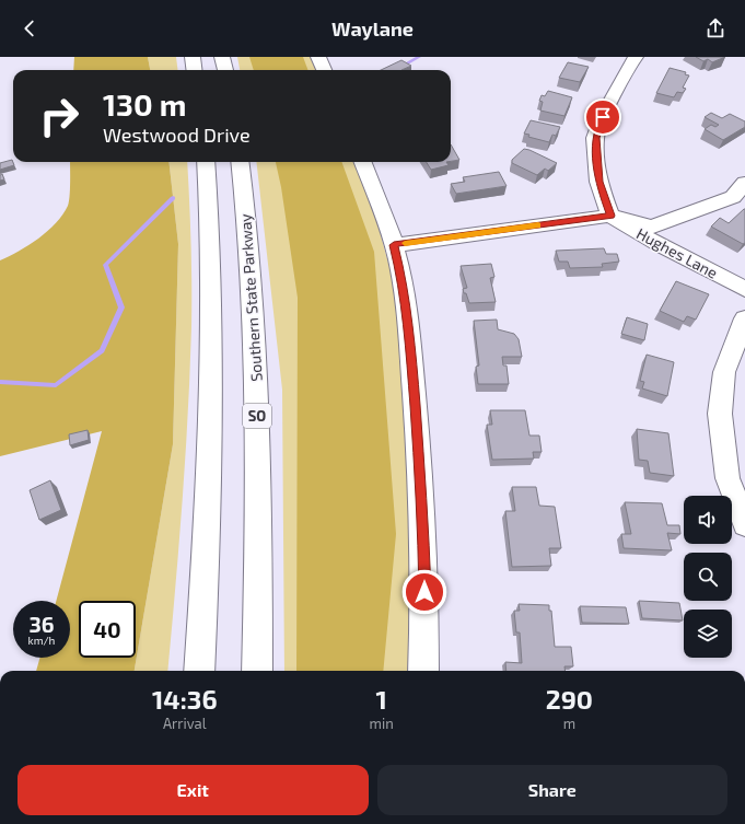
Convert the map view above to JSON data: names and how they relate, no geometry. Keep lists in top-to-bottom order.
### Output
{
  "streets": {
    "main road": ["Hughes Lane", "Southern State Parkway", "SO"]
  },
  "page": {
    "header": "Waylane",
    "turn": ["130 m", "Westwood Drive"],
    "speed": "36 km/h",
    "limit": "40",
    "eta": [
      "14:36",
      "Arrival",
      "1",
      "min",
      "290",
      "m"
    ],
    "buttons": ["Exit", "Share"]
  }
}
